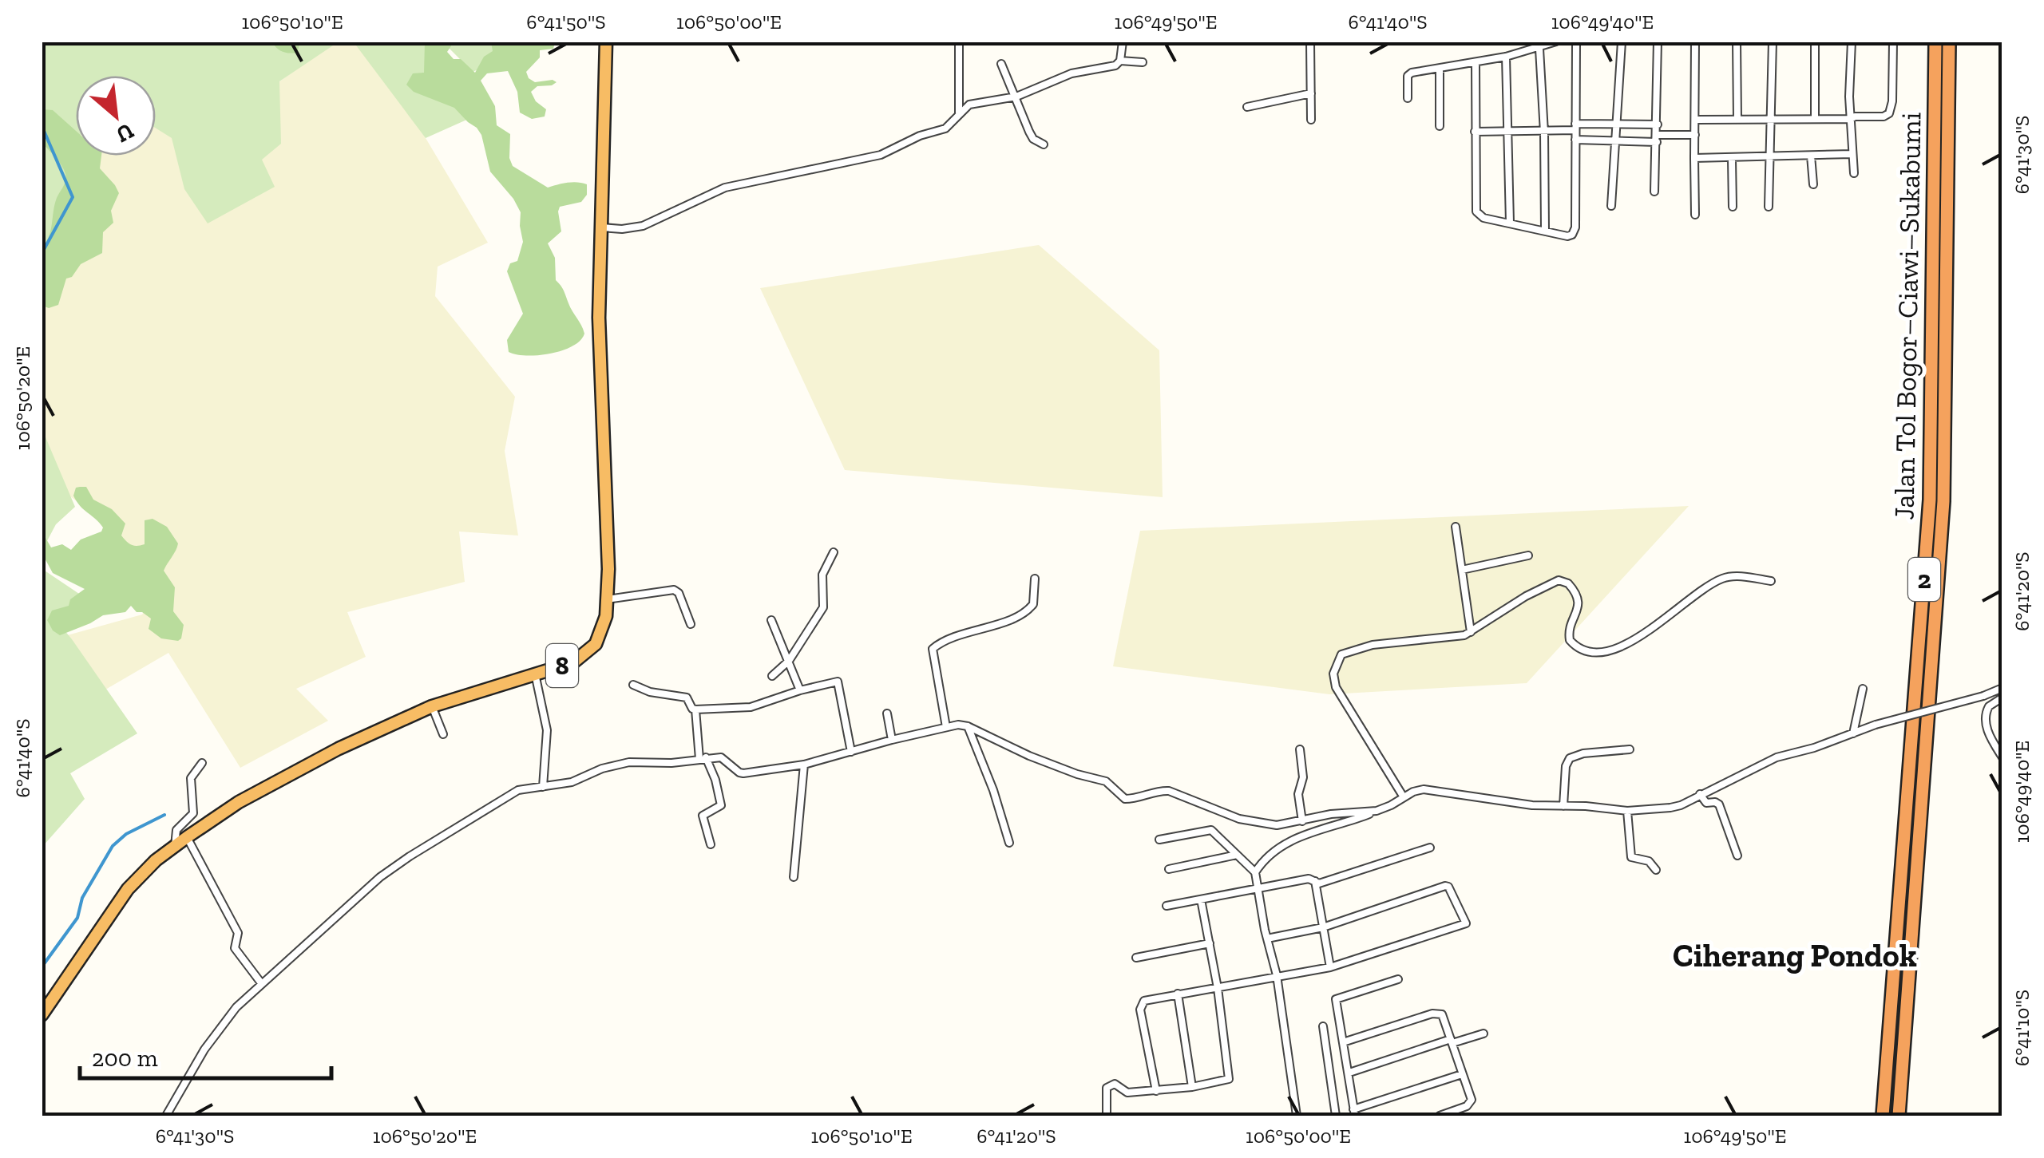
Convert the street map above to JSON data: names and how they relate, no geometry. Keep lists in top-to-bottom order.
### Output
{
  "streets": {
    "highway": ["Jalan Tol Bogor–Ciawi–Sukabumi", "2", "8"]
  },
  "districts": ["Ciherang Pondok"],
  "scale_bar": "200 m",
  "north": "bottom right",
  "coordinates": [
    "106°50'10\"E",
    "6°41'50\"S",
    "106°50'00\"E",
    "106°49'50\"E",
    "6°41'40\"S",
    "106°49'40\"E",
    "6°41'30\"S",
    "106°50'20\"E",
    "6°41'20\"S",
    "6°41'10\"S"
  ]
}
